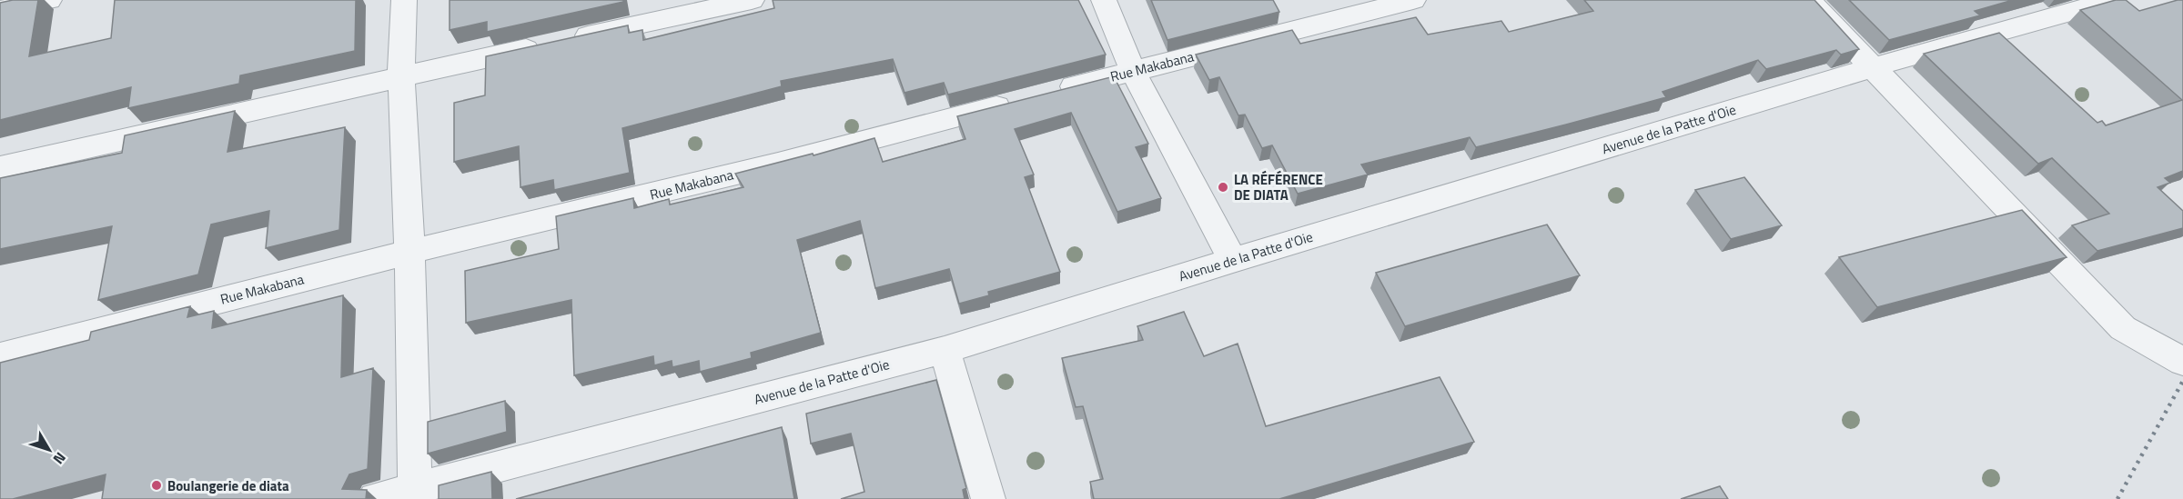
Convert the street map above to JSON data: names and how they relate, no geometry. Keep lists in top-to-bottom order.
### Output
{
  "streets": {
    "street": ["Rue Makabana", "Avenue de la Patte d'Oie"]
  },
  "places": ["LA RÉFÉRENCE DE DIATA", "Boulangerie de diata"],
  "north": "bottom right"
}
